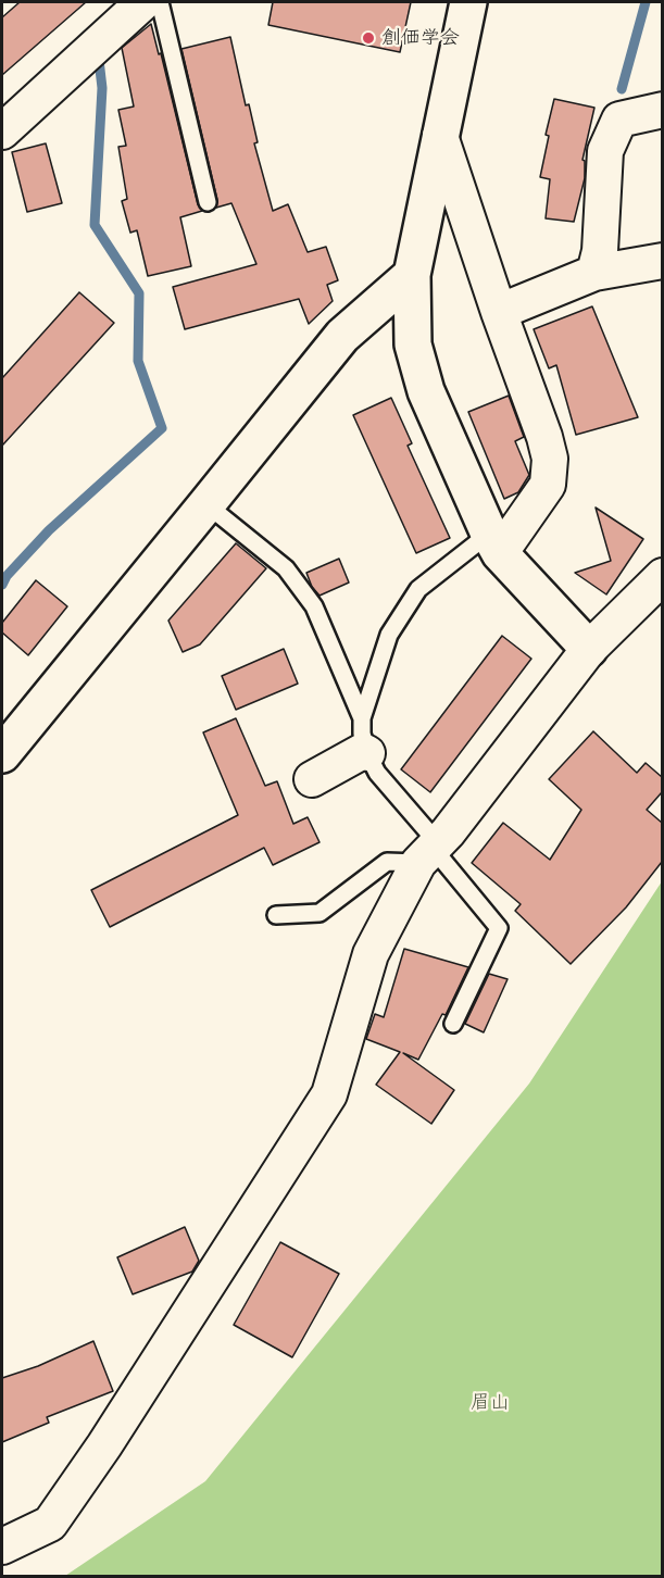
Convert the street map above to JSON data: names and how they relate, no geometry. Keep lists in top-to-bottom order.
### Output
{
  "parks": ["眉山"],
  "places": ["創価学会"]
}
